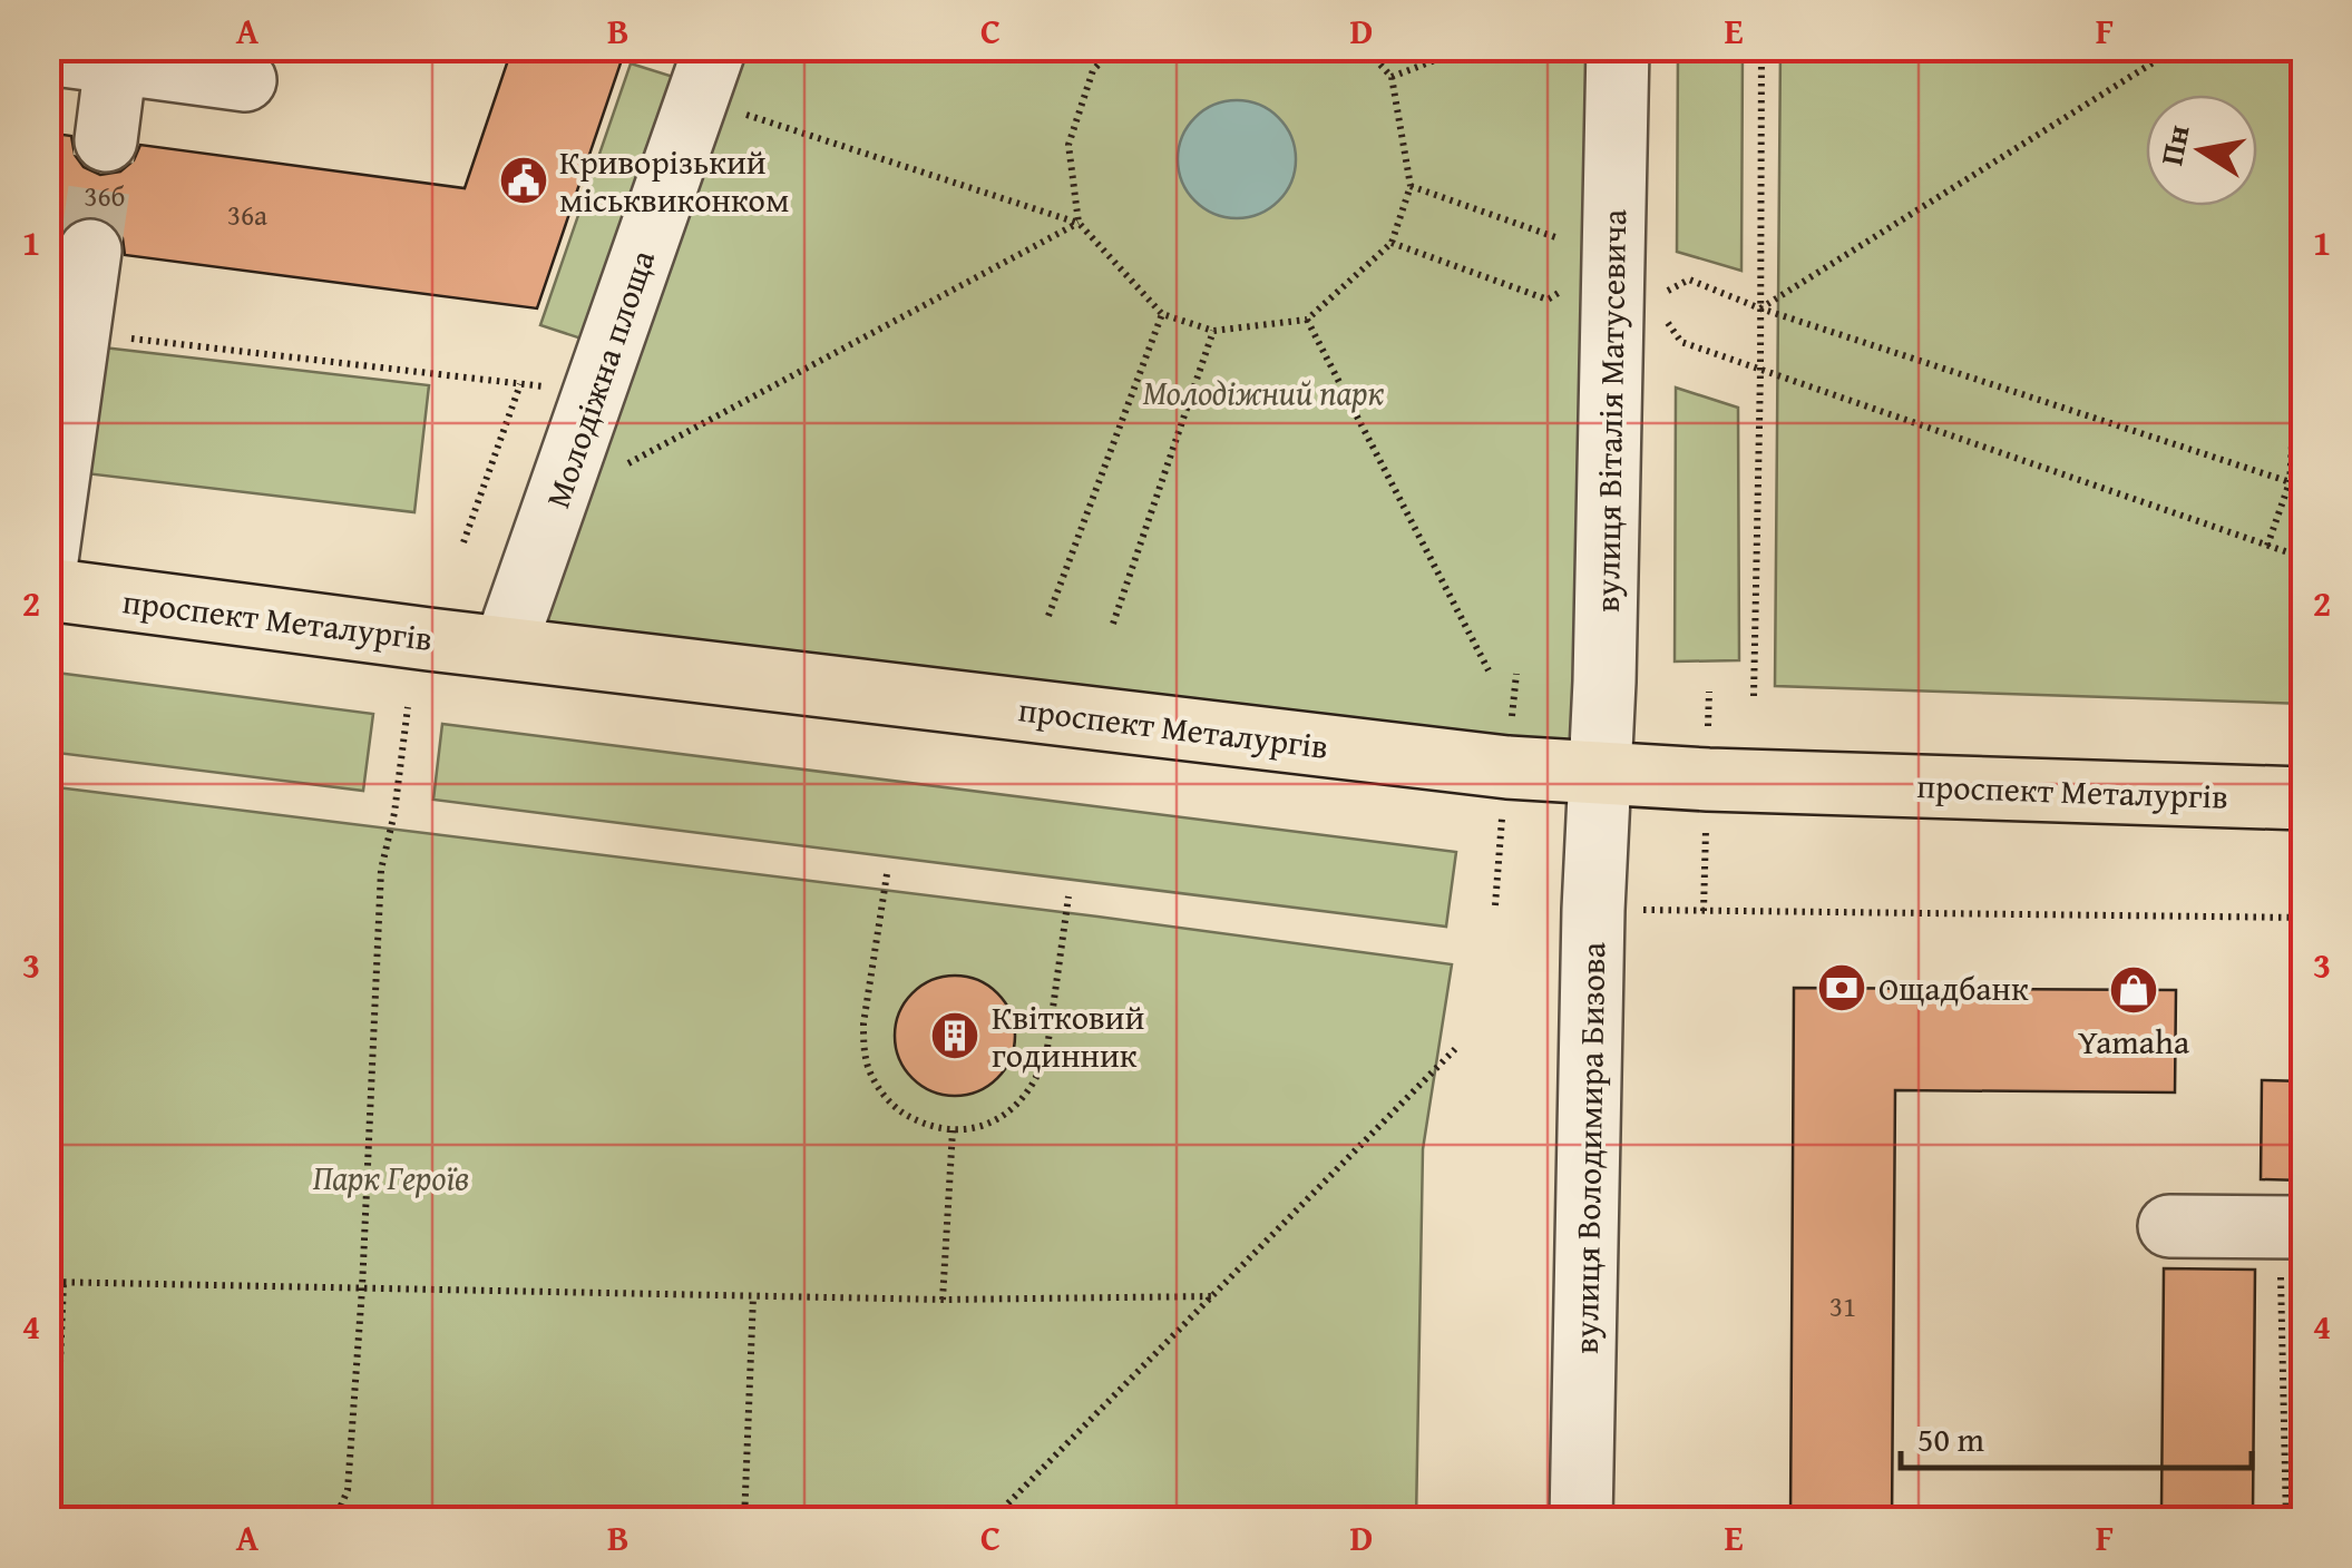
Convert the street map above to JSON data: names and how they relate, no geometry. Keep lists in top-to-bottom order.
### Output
{
  "streets": {
    "main road": ["проспект Металургів"],
    "street": ["Молодіжна площа", "вулиця Віталія Матусевича", "вулиця Володимира Бизова"]
  },
  "crossings": [
    ["Молодіжна площа", "проспект Металургів"],
    ["вулиця Віталія Матусевича", "проспект Металургів"],
    ["вулиця Віталія Матусевича", "вулиця Володимира Бизова"],
    ["проспект Металургів", "вулиця Володимира Бизова"]
  ],
  "parks": ["Молодіжний парк", "Парк Героїв"],
  "places": {
    "public building": ["Криворізький міськвиконком"],
    "bank": ["Ощадбанк"],
    "shop": ["Yamaha"],
    "building": ["Квітковий годинник"]
  },
  "house_numbers": ["36б", "36а", "31"],
  "scale_bar": "50 m",
  "north": "left",
  "grid": {
    "columns": [
      "A",
      "B",
      "C",
      "D",
      "E",
      "F"
    ],
    "rows": [
      "1",
      "2",
      "3",
      "4"
    ]
  }
}
